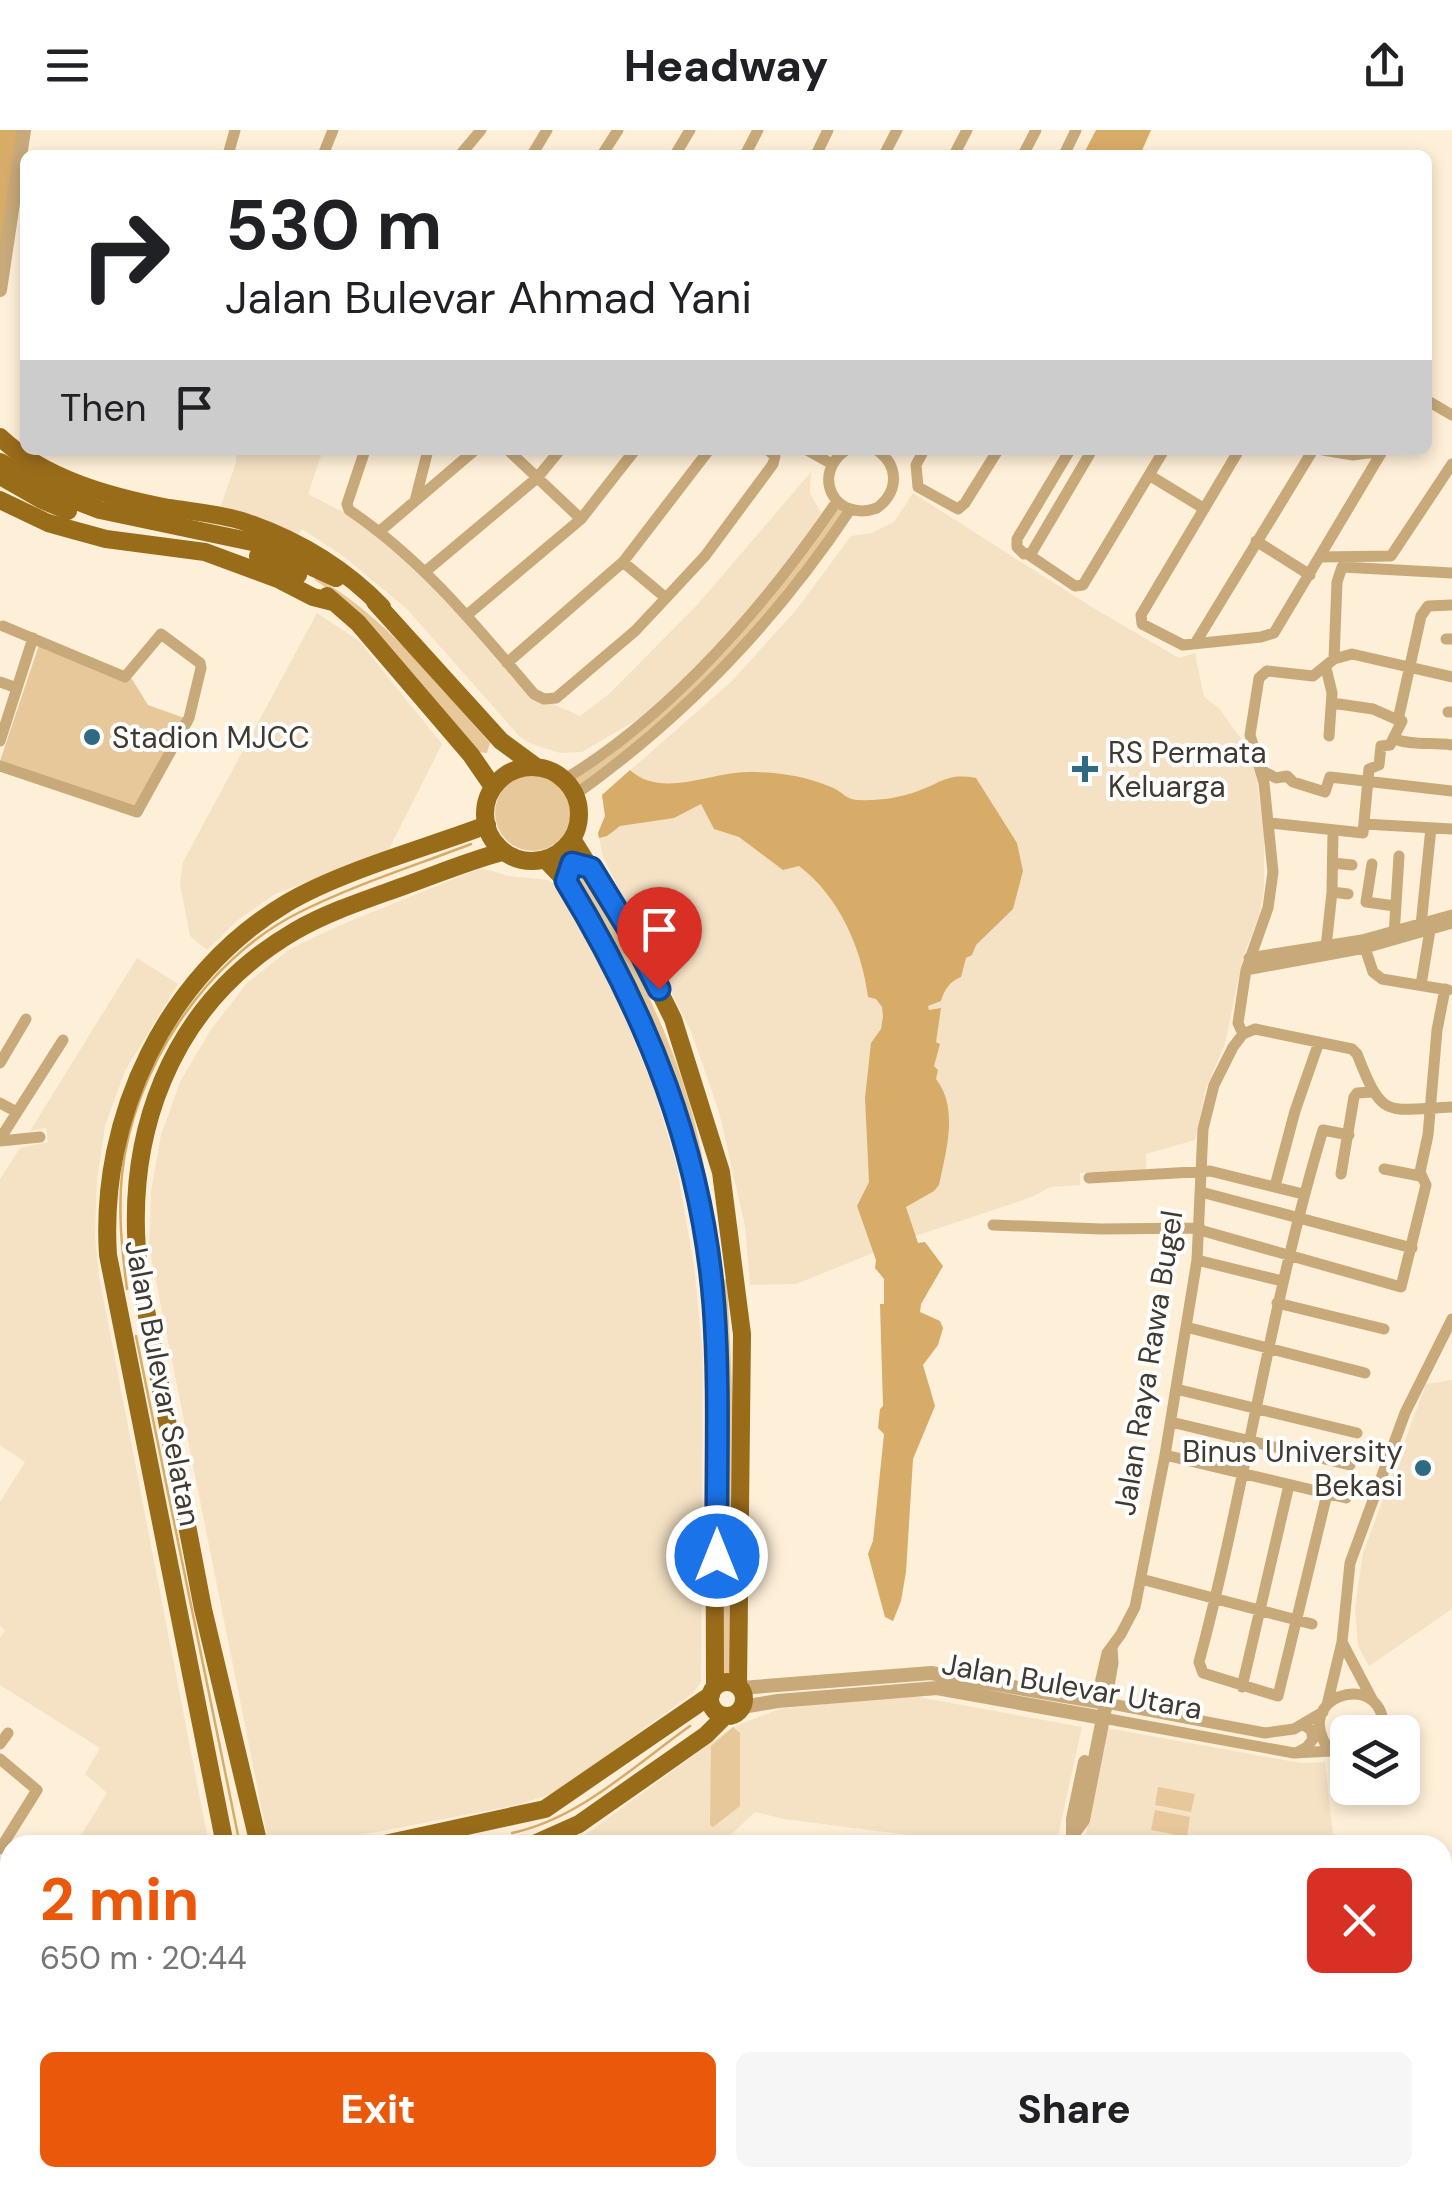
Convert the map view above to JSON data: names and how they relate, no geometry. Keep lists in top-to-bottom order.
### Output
{
  "streets": {
    "main road": ["Jalan Bulevar Selatan"],
    "street": ["Jalan Raya Rawa Bugel", "Jalan Bulevar Utara"]
  },
  "crossings": [
    ["Jalan Raya Rawa Bugel", "Jalan Bulevar Utara"]
  ],
  "places": {
    "other": ["Stadion MJCC", "Binus University Bekasi"],
    "health": ["RS Permata Keluarga"]
  },
  "page": {
    "header": "Headway",
    "turn": ["530 m", "Jalan Bulevar Ahmad Yani"],
    "then": "Then",
    "heading": ["2 min", "650 m · 20:44"],
    "buttons": ["Exit", "Share"]
  }
}
